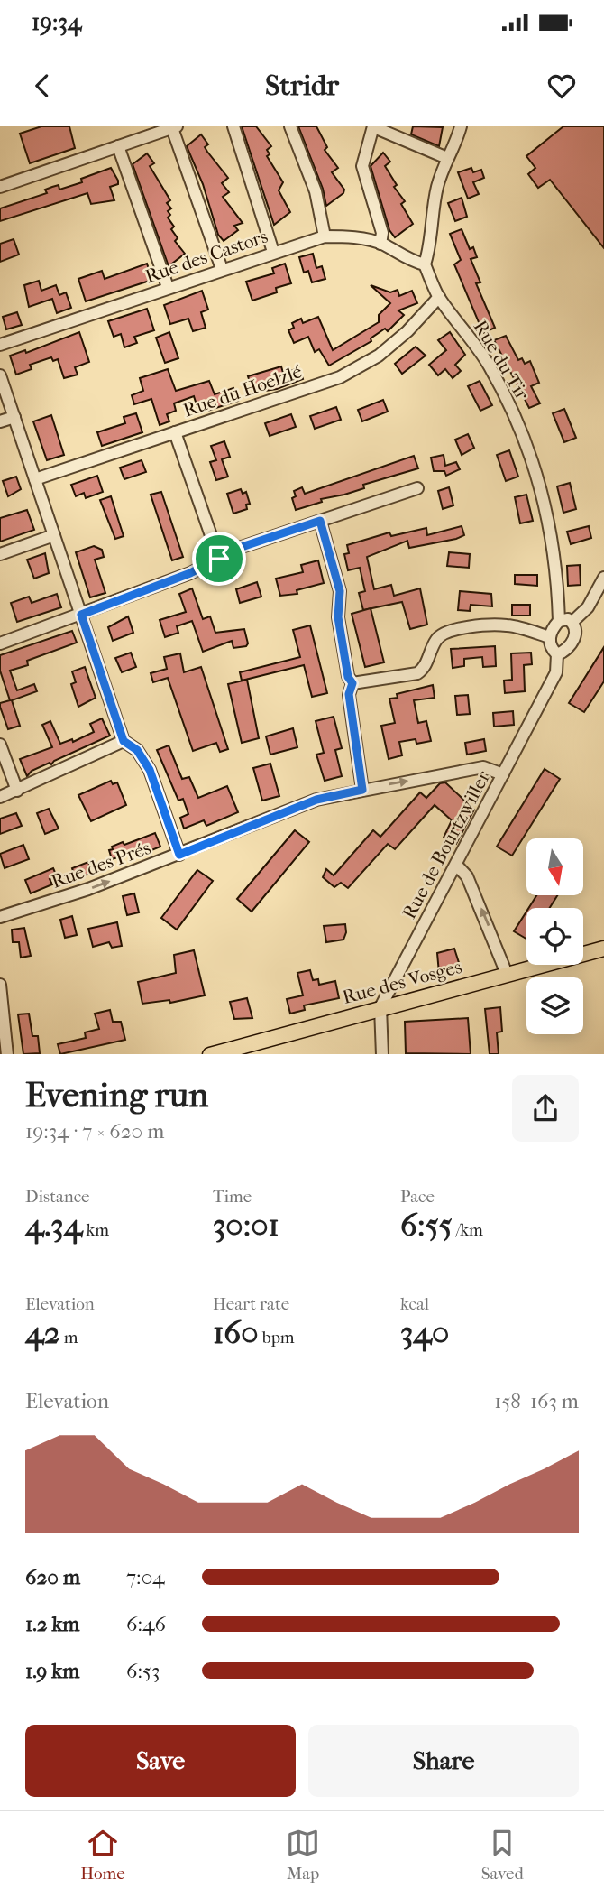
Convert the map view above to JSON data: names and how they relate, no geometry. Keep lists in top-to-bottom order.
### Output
{
  "streets": {
    "main road": ["Rue des Vosges"],
    "street": [
      "Rue des Castors",
      "Rue du Tir",
      "Rue du Hoelzlé",
      "Rue de Bourtzwiller",
      "Rue des Prés"
    ]
  },
  "crossings": [
    ["Rue des Castors", "Rue du Tir"],
    ["Rue du Tir", "Rue du Hoelzlé"],
    ["Rue du Tir", "Rue de Bourtzwiller"],
    ["Rue de Bourtzwiller", "Rue des Prés"],
    ["Rue de Bourtzwiller", "Rue des Vosges"]
  ],
  "one_way": ["Rue des Prés"],
  "north": "bottom",
  "page": {
    "status": "19:34",
    "header": "Stridr",
    "heading": ["Evening run", "19:34 · 7 × 620 m"],
    "stats": [
      ["Distance", "4.34 km"],
      ["Time", "30:01"],
      ["Pace", "6:55 /km"],
      ["Elevation", "42 m"],
      ["Heart rate", "160 bpm"],
      ["kcal", "340"]
    ],
    "chart": ["Elevation", "158–163 m"],
    "list": [
      {
        "name": "620 m",
        "note": "7:04"
      },
      {
        "name": "1.2 km",
        "note": "6:46"
      },
      {
        "name": "1.9 km",
        "note": "6:53"
      }
    ],
    "buttons": ["Save", "Share"],
    "tabs": ["Home", "Map", "Saved"]
  }
}
